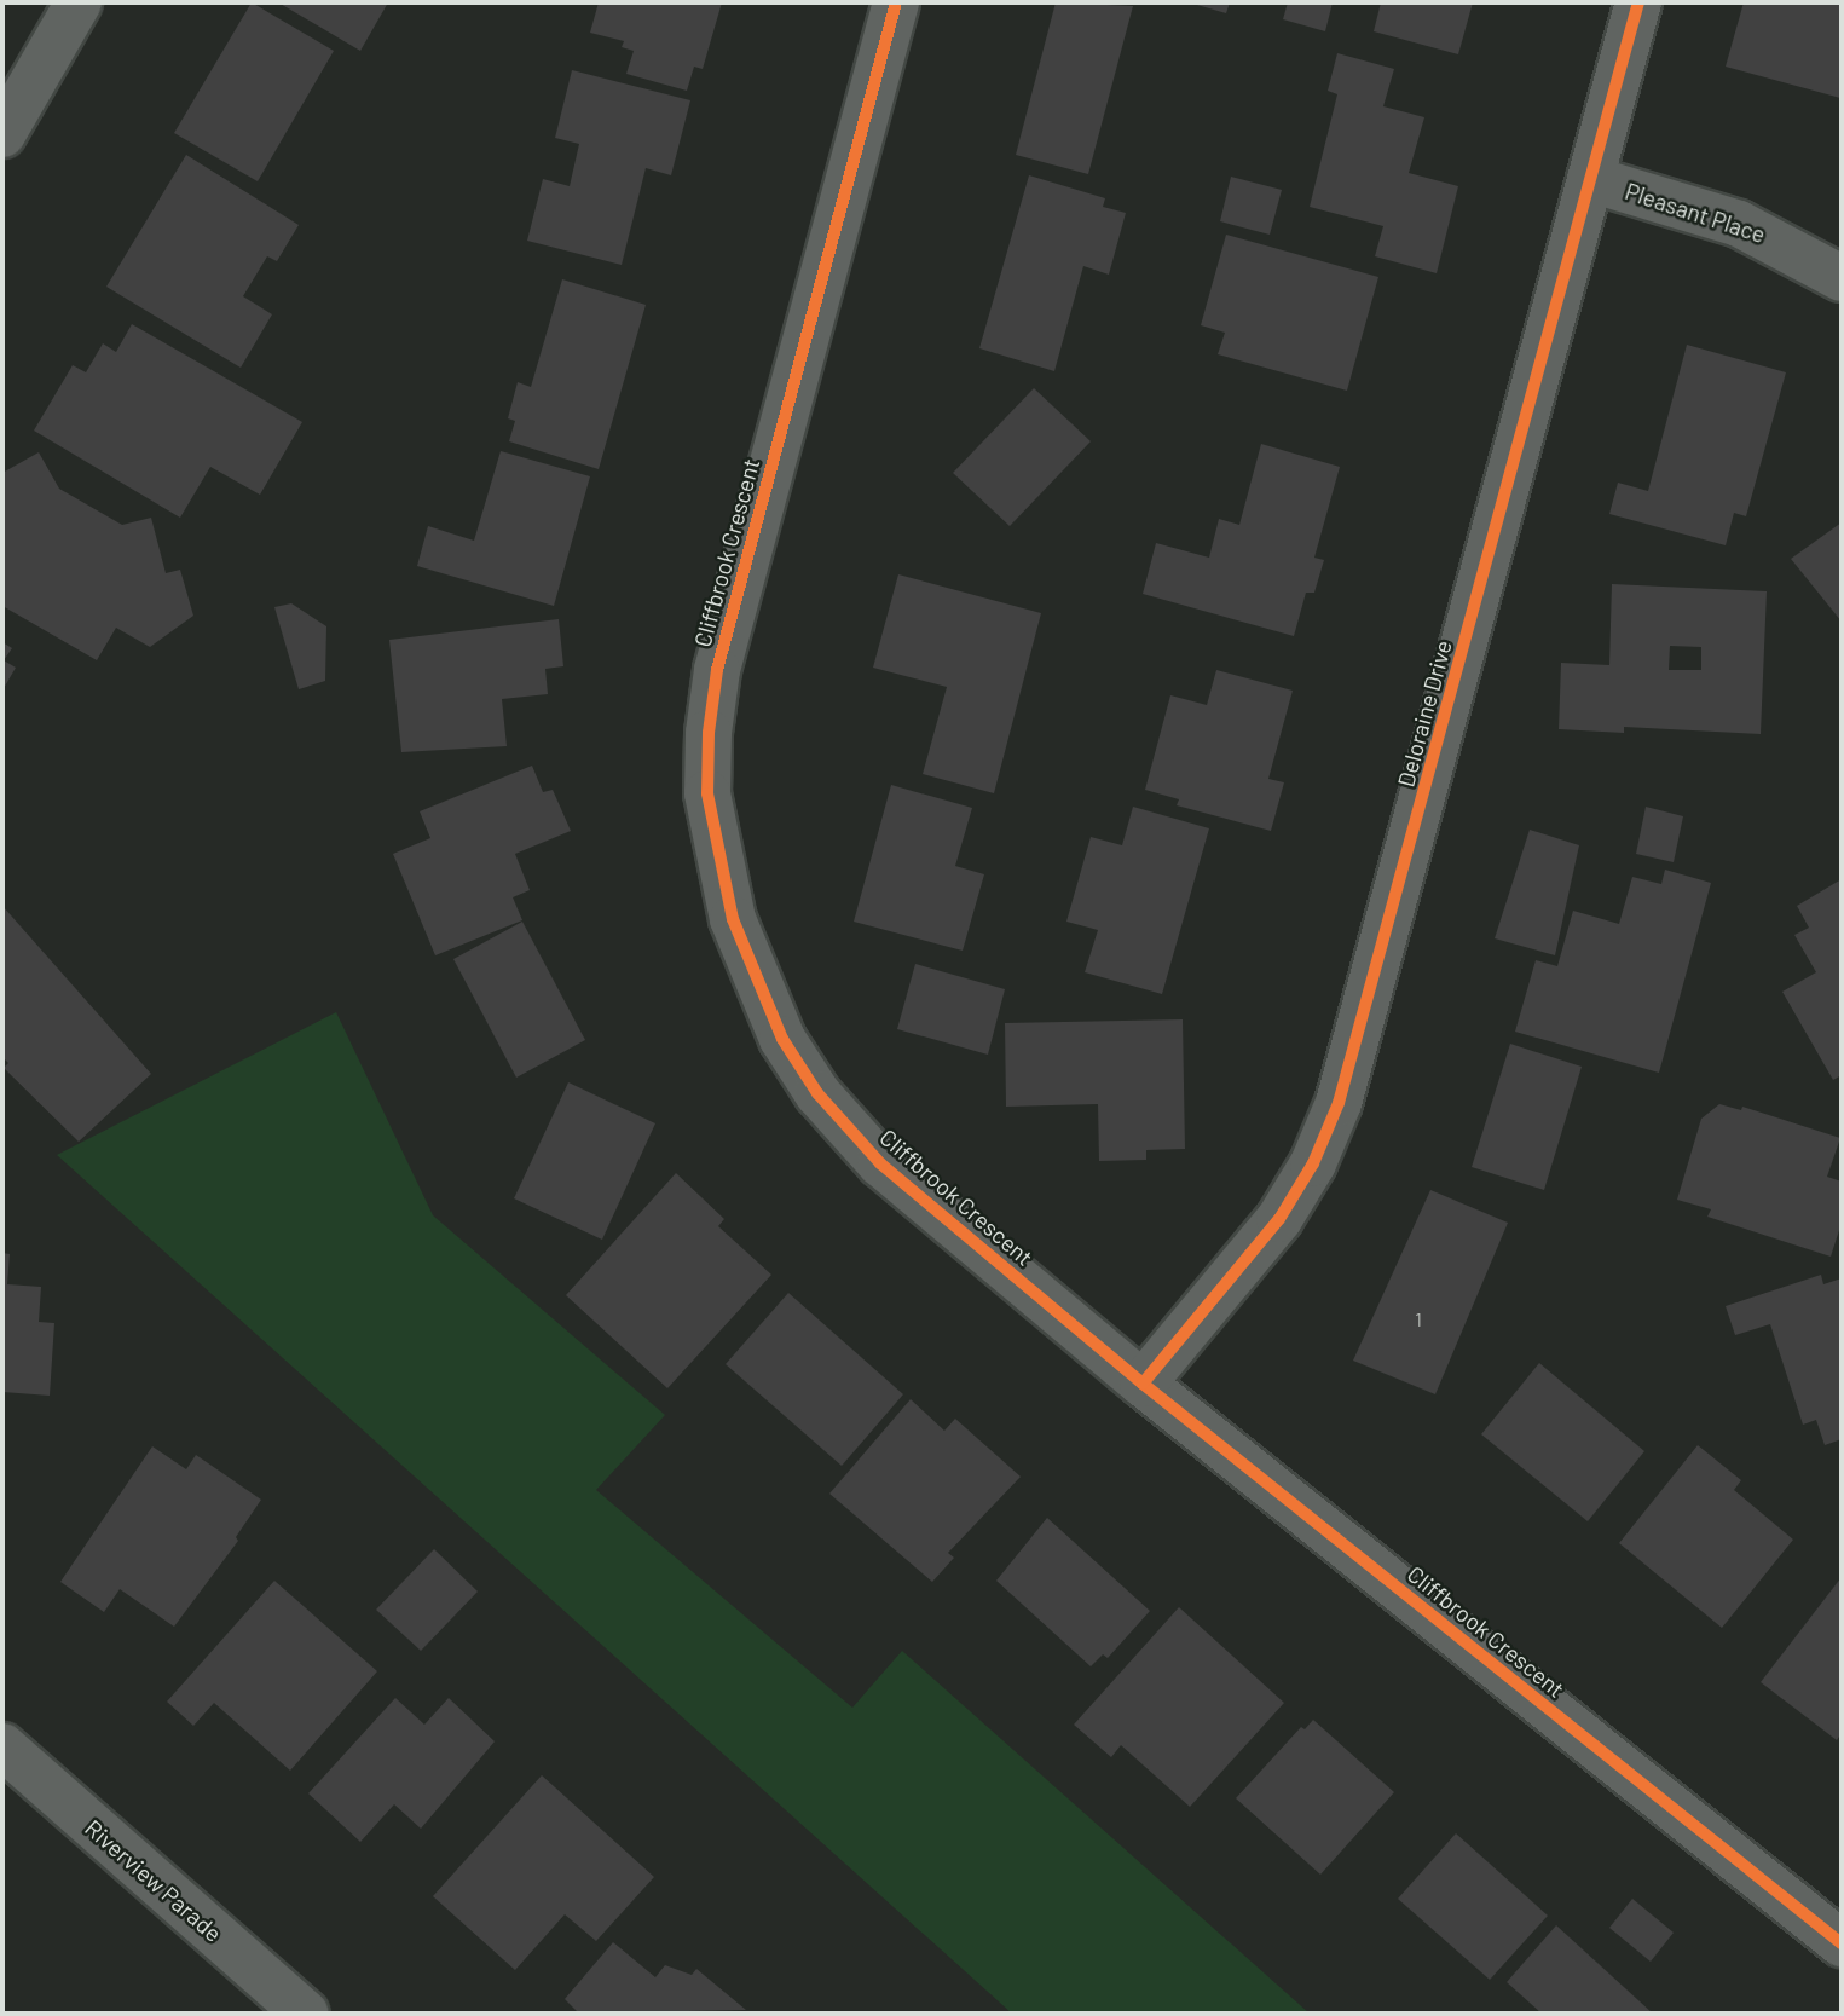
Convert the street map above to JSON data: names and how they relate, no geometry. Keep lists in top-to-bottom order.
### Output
{
  "streets": {
    "street": [
      "Pleasant Place",
      "Cliffbrook Crescent",
      "Deloraine Drive",
      "Riverview Parade"
    ]
  },
  "crossings": [
    ["Pleasant Place", "Deloraine Drive"],
    ["Cliffbrook Crescent", "Deloraine Drive"]
  ],
  "house_numbers": ["1"]
}
